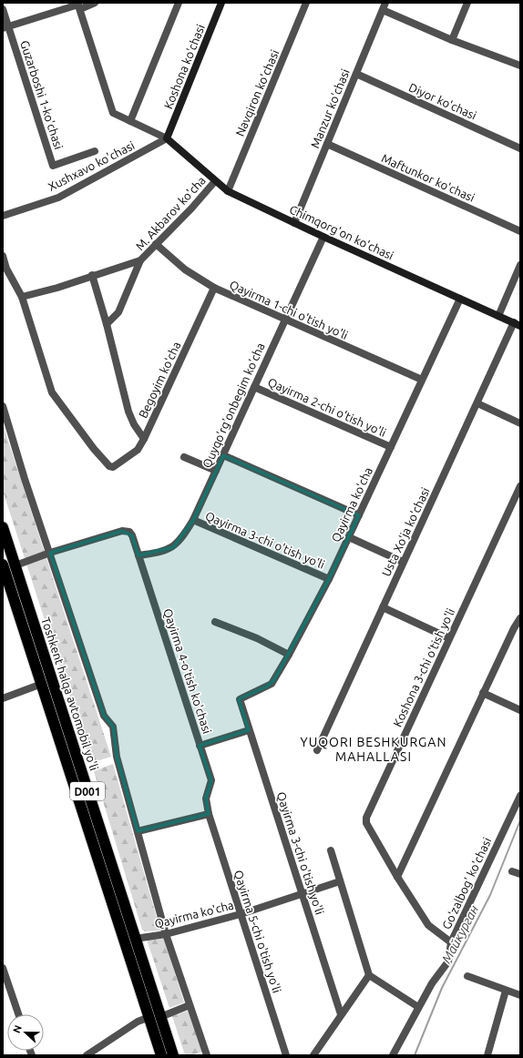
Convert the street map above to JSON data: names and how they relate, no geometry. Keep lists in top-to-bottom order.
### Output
{
  "streets": {
    "highway": ["Toshkent halqa avtomobil yo'li", "D001"],
    "street": [
      "Koshona ko'chasi",
      "Navqiron ko'chasi",
      "Guzarboshi 1-ko'chasi",
      "Diyor ko'chasi",
      "Manzur ko'chasi",
      "Xushxavo ko'chasi",
      "Maftunkor ko'chasi",
      "M. Akbarov ko'cha",
      "Chimqorg'on ko'chasi",
      "Qayirma 1-chi o'tish yo'li",
      "Begoyim ko'cha",
      "Quyqo'rg'onbegim ko'cha",
      "Qayirma 2-chi o'tish yo'li",
      "Qayirma ko'cha",
      "Usta Xo'ja ko'chasi",
      "Qayirma 3-chi o'tish yo'li",
      "Koshona 3-chi o'tish yo'li",
      "Qayirma 4-o'tish ko'chasi",
      "Go'zalbog' ko'chasi",
      "Qayirma 5-chi o'tish yo'li"
    ]
  },
  "crossings": [
    ["Koshona ko'chasi", "Xushxavo ko'chasi"],
    ["Koshona ko'chasi", "Chimqorg'on ko'chasi"],
    ["Navqiron ko'chasi", "Chimqorg'on ko'chasi"],
    ["Diyor ko'chasi", "Manzur ko'chasi"],
    ["Manzur ko'chasi", "Maftunkor ko'chasi"],
    ["Manzur ko'chasi", "Chimqorg'on ko'chasi"],
    ["Xushxavo ko'chasi", "Chimqorg'on ko'chasi"],
    ["M. Akbarov ko'cha", "Chimqorg'on ko'chasi"],
    ["M. Akbarov ko'cha", "Qayirma 1-chi o'tish yo'li"],
    ["M. Akbarov ko'cha", "Begoyim ko'cha"],
    ["Chimqorg'on ko'chasi", "Quyqo'rg'onbegim ko'cha"],
    ["Chimqorg'on ko'chasi", "Qayirma ko'cha"],
    ["Chimqorg'on ko'chasi", "Usta Xo'ja ko'chasi"],
    ["Qayirma 1-chi o'tish yo'li", "Begoyim ko'cha"],
    ["Qayirma 1-chi o'tish yo'li", "Quyqo'rg'onbegim ko'cha"],
    ["Qayirma 1-chi o'tish yo'li", "Qayirma ko'cha"],
    ["Quyqo'rg'onbegim ko'cha", "Qayirma 2-chi o'tish yo'li"],
    ["Quyqo'rg'onbegim ko'cha", "Qayirma 3-chi o'tish yo'li"],
    ["Quyqo'rg'onbegim ko'cha", "Qayirma 4-o'tish ko'chasi"],
    ["Qayirma 2-chi o'tish yo'li", "Qayirma ko'cha"],
    ["Qayirma ko'cha", "Qayirma 3-chi o'tish yo'li"],
    ["Qayirma ko'cha", "Toshkent halqa avtomobil yo'li"],
    ["Qayirma ko'cha", "Qayirma 5-chi o'tish yo'li"],
    ["Koshona 3-chi o'tish yo'li", "Go'zalbog' ko'chasi"],
    ["Qayirma 4-o'tish ko'chasi", "Qayirma 5-chi o'tish yo'li"]
  ],
  "districts": ["YUQORI BESHKURGAN MAHALLASI"],
  "water": ["Майкурган"],
  "north": "left"
}
